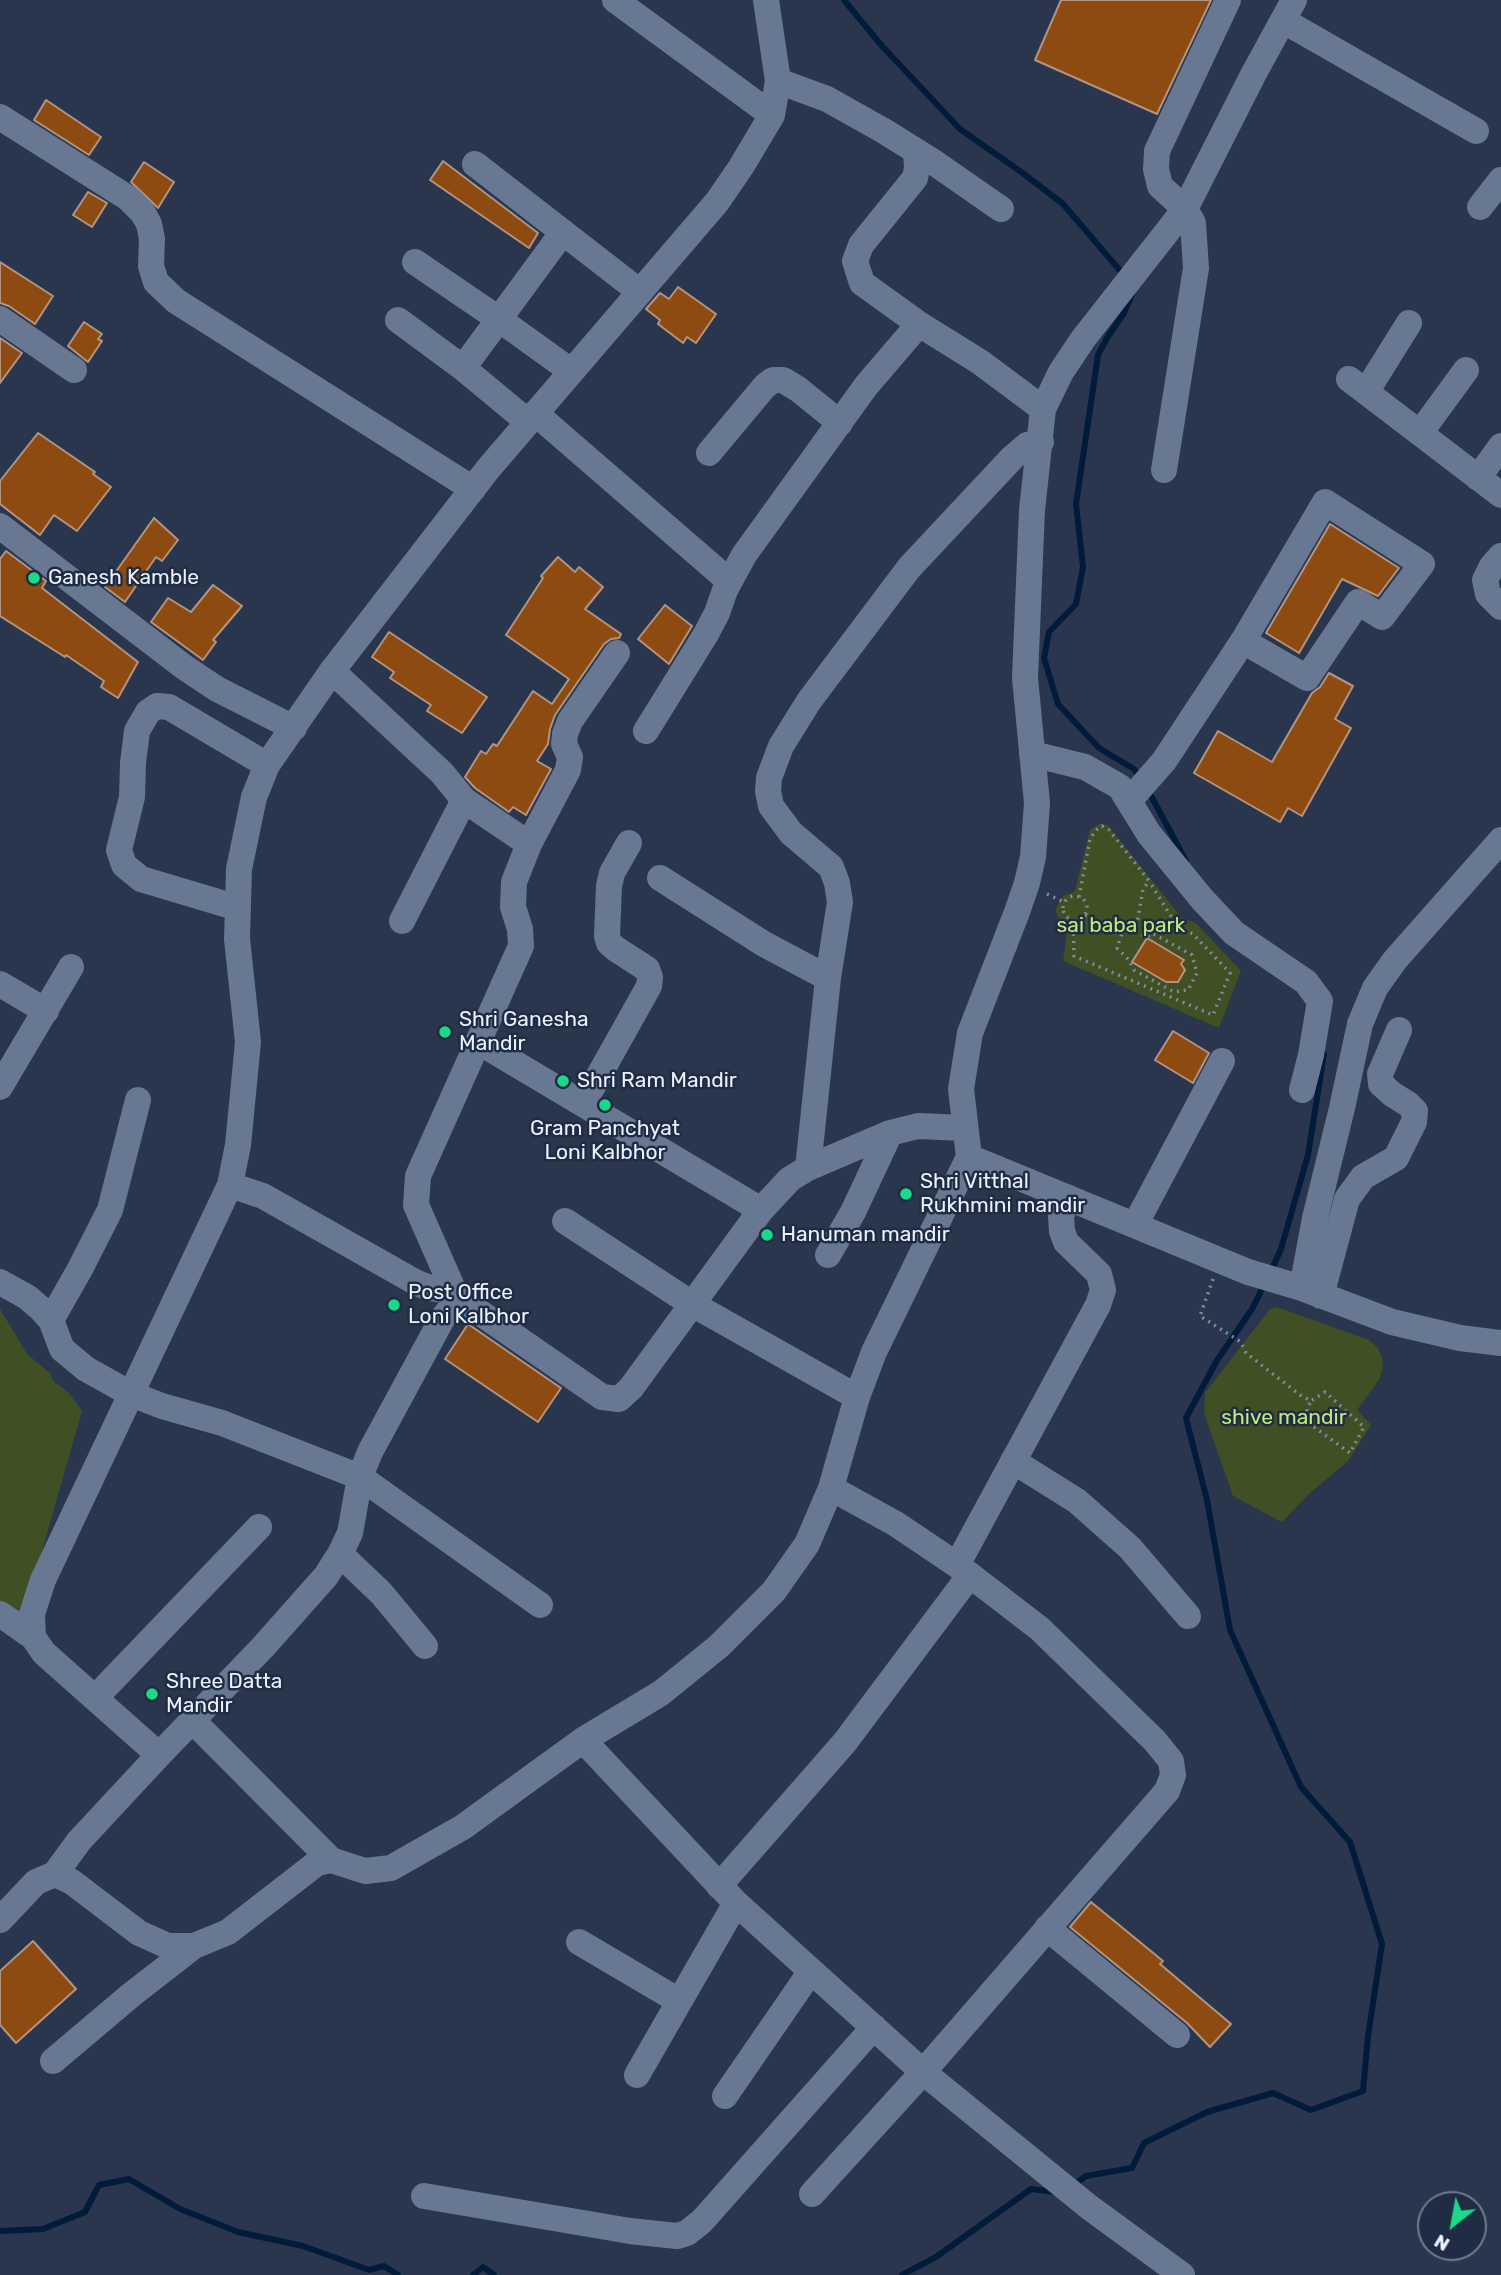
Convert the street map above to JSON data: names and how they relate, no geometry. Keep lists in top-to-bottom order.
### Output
{
  "parks": ["sai baba park", "shive mandir"],
  "places": [
    "Ganesh Kamble",
    "Shri Ganesha Mandir",
    "Shri Ram Mandir",
    "Gram Panchyat Loni Kalbhor",
    "Shri Vitthal Rukhmini mandir",
    "Hanuman mandir",
    "Post Office Loni Kalbhor",
    "Shree Datta Mandir"
  ],
  "north": "bottom left"
}
